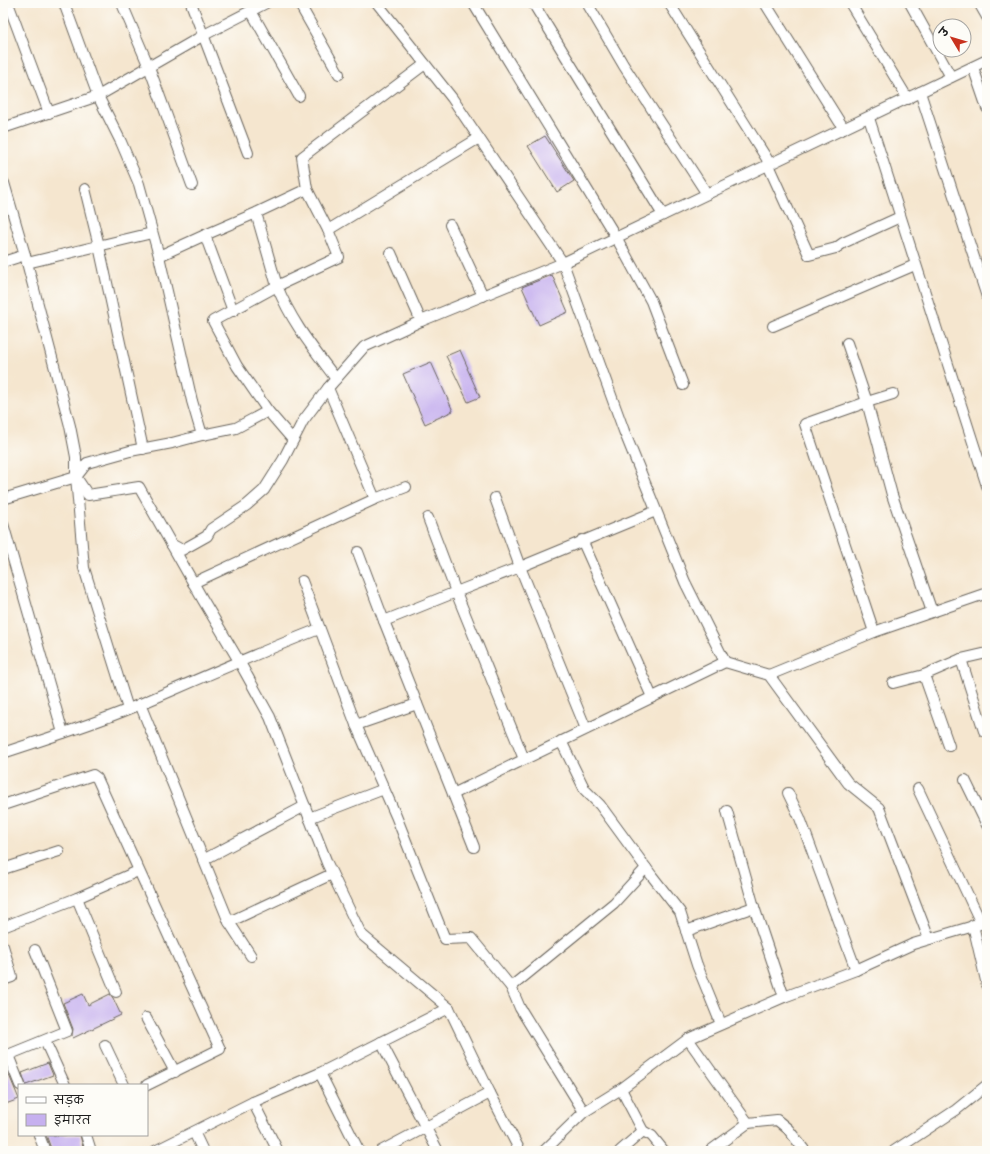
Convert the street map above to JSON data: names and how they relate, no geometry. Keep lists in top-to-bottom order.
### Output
{
  "legend": ["सड़क", "इमारत"],
  "north": "top left"
}
